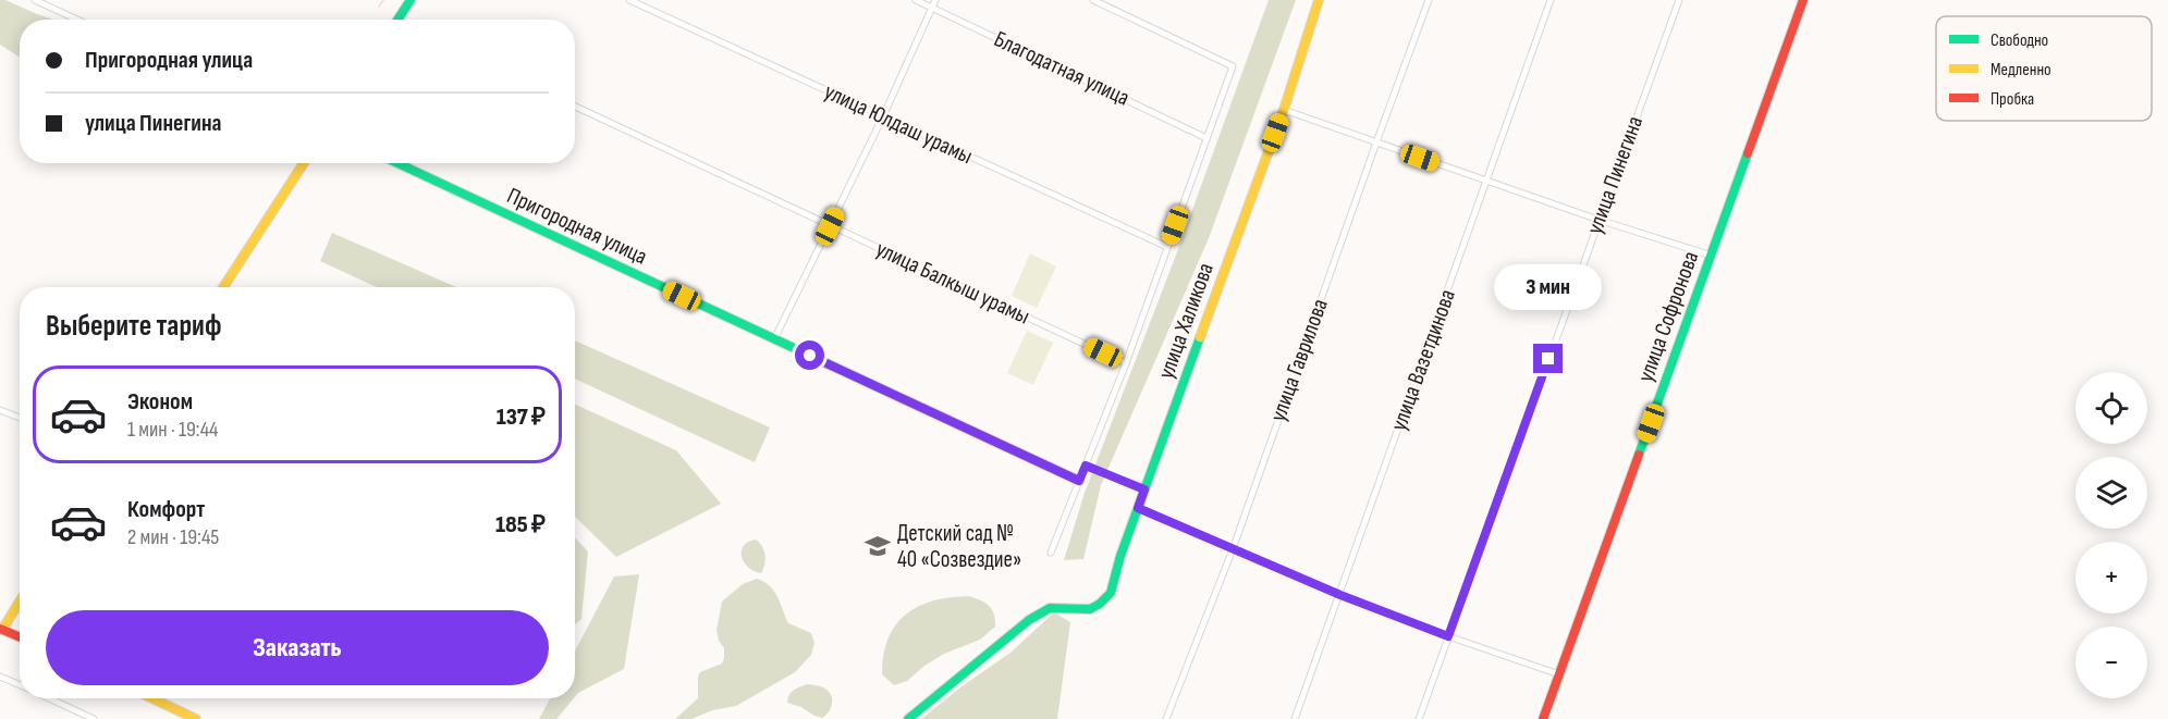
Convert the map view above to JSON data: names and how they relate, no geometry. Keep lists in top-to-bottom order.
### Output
{
  "streets": {
    "street": [
      "Благодатная улица",
      "улица Юлдаш урамы",
      "улица Пинегина",
      "Пригородная улица",
      "улица Балкыш урамы",
      "улица Софронова",
      "улица Халикова",
      "улица Гаврилова",
      "улица Вазетдинова"
    ]
  },
  "places": {
    "school or university": ["Детский сад № 40 «Созвездие»"]
  },
  "legend": ["Свободно", "Медленно", "Пробка"],
  "page": {
    "banner": ["Пригородная улица", "улица Пинегина"],
    "bubble": "3 мин",
    "heading": "Выберите тариф",
    "list": [
      {
        "name": "Эконом",
        "note": "1 мин · 19:44",
        "value": "137 ₽"
      },
      {
        "name": "Комфорт",
        "note": "2 мин · 19:45",
        "value": "185 ₽"
      }
    ],
    "map_buttons": ["+", "−"],
    "buttons": "Заказать"
  }
}
